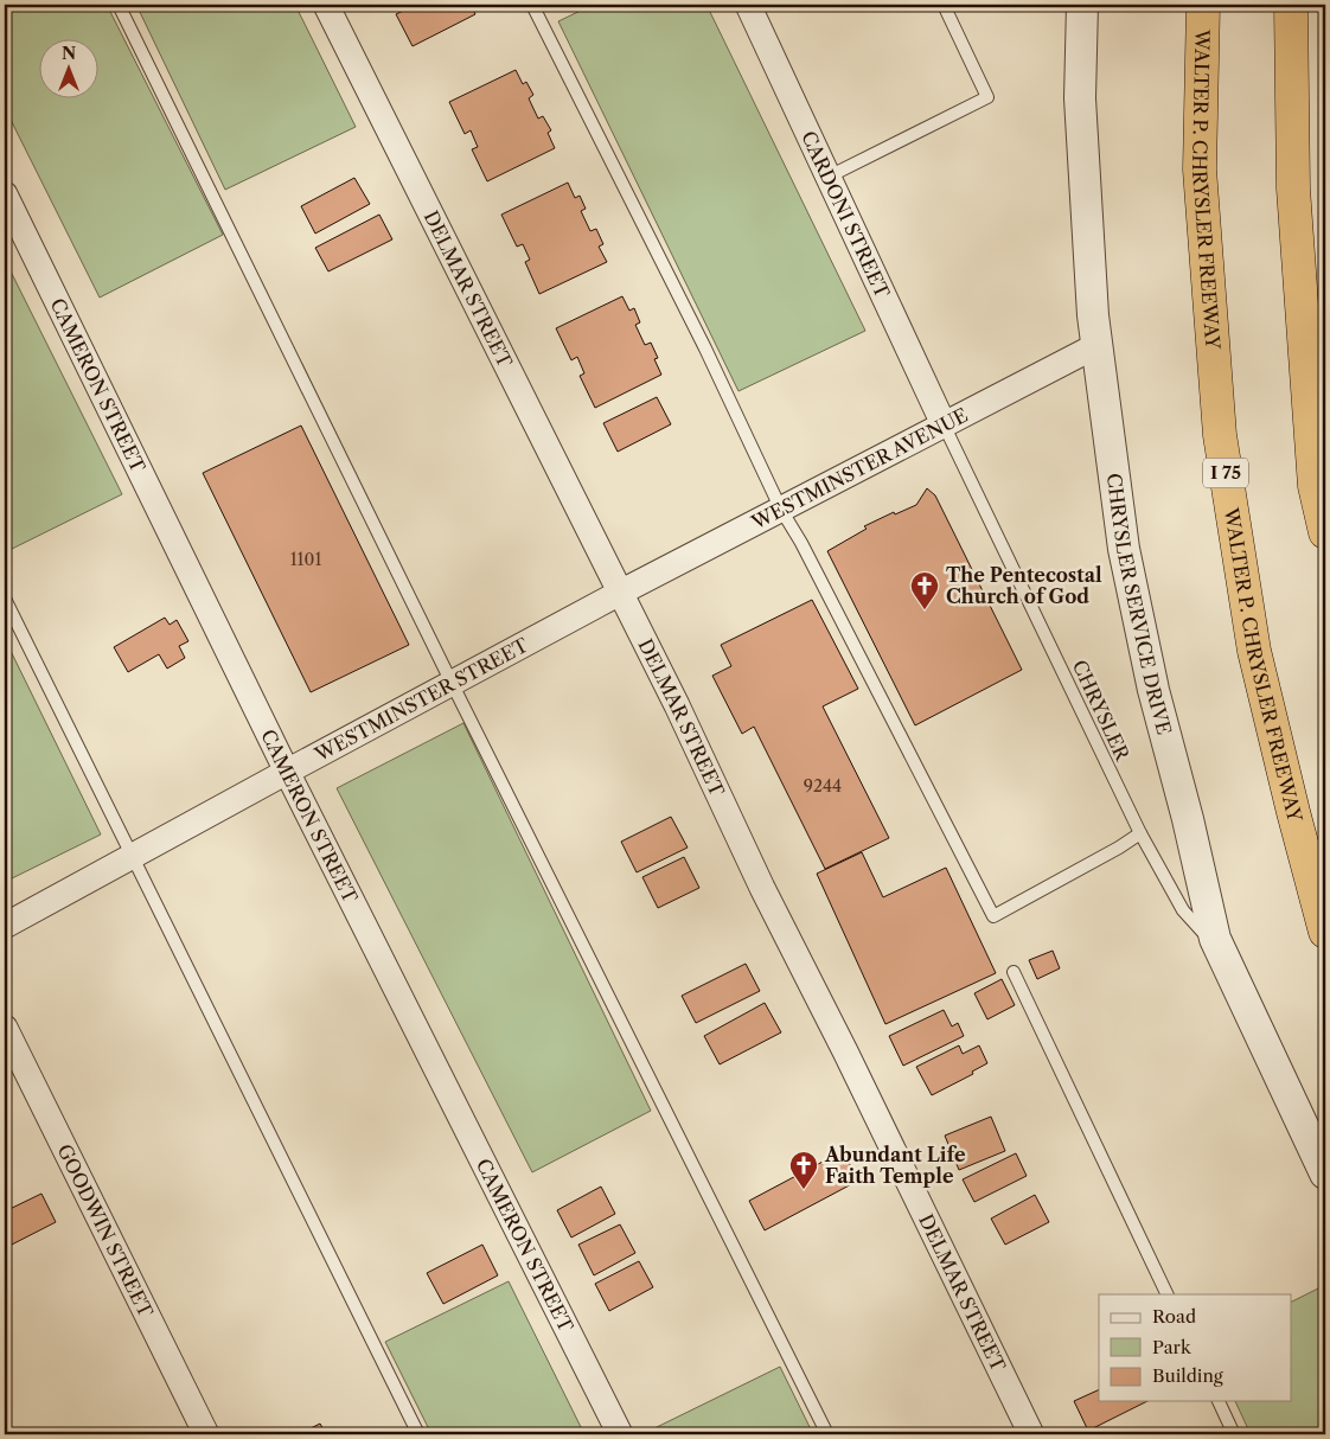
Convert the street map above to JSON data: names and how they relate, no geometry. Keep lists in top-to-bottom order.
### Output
{
  "streets": {
    "highway": ["WALTER P. CHRYSLER FREEWAY", "I 75"],
    "street": [
      "CARDONI STREET",
      "DELMAR STREET",
      "CAMERON STREET",
      "WESTMINSTER AVENUE",
      "CHRYSLER SERVICE DRIVE",
      "WESTMINSTER STREET",
      "GOODWIN STREET"
    ],
    "lane": ["CHRYSLER"]
  },
  "crossings": [
    ["CARDONI STREET", "WESTMINSTER AVENUE"],
    ["CARDONI STREET", "CHRYSLER"],
    ["DELMAR STREET", "WESTMINSTER AVENUE"],
    ["DELMAR STREET", "WESTMINSTER STREET"],
    ["CAMERON STREET", "WESTMINSTER STREET"],
    ["WESTMINSTER AVENUE", "CHRYSLER SERVICE DRIVE"],
    ["WESTMINSTER AVENUE", "WESTMINSTER STREET"],
    ["WESTMINSTER AVENUE", "CHRYSLER"],
    ["CHRYSLER SERVICE DRIVE", "CHRYSLER"]
  ],
  "places": {
    "church": ["The Pentecostal Church of God", "Abundant Life Faith Temple"]
  },
  "house_numbers": ["1101", "9244"],
  "legend": ["Road", "Park", "Building"],
  "north": "top"
}
